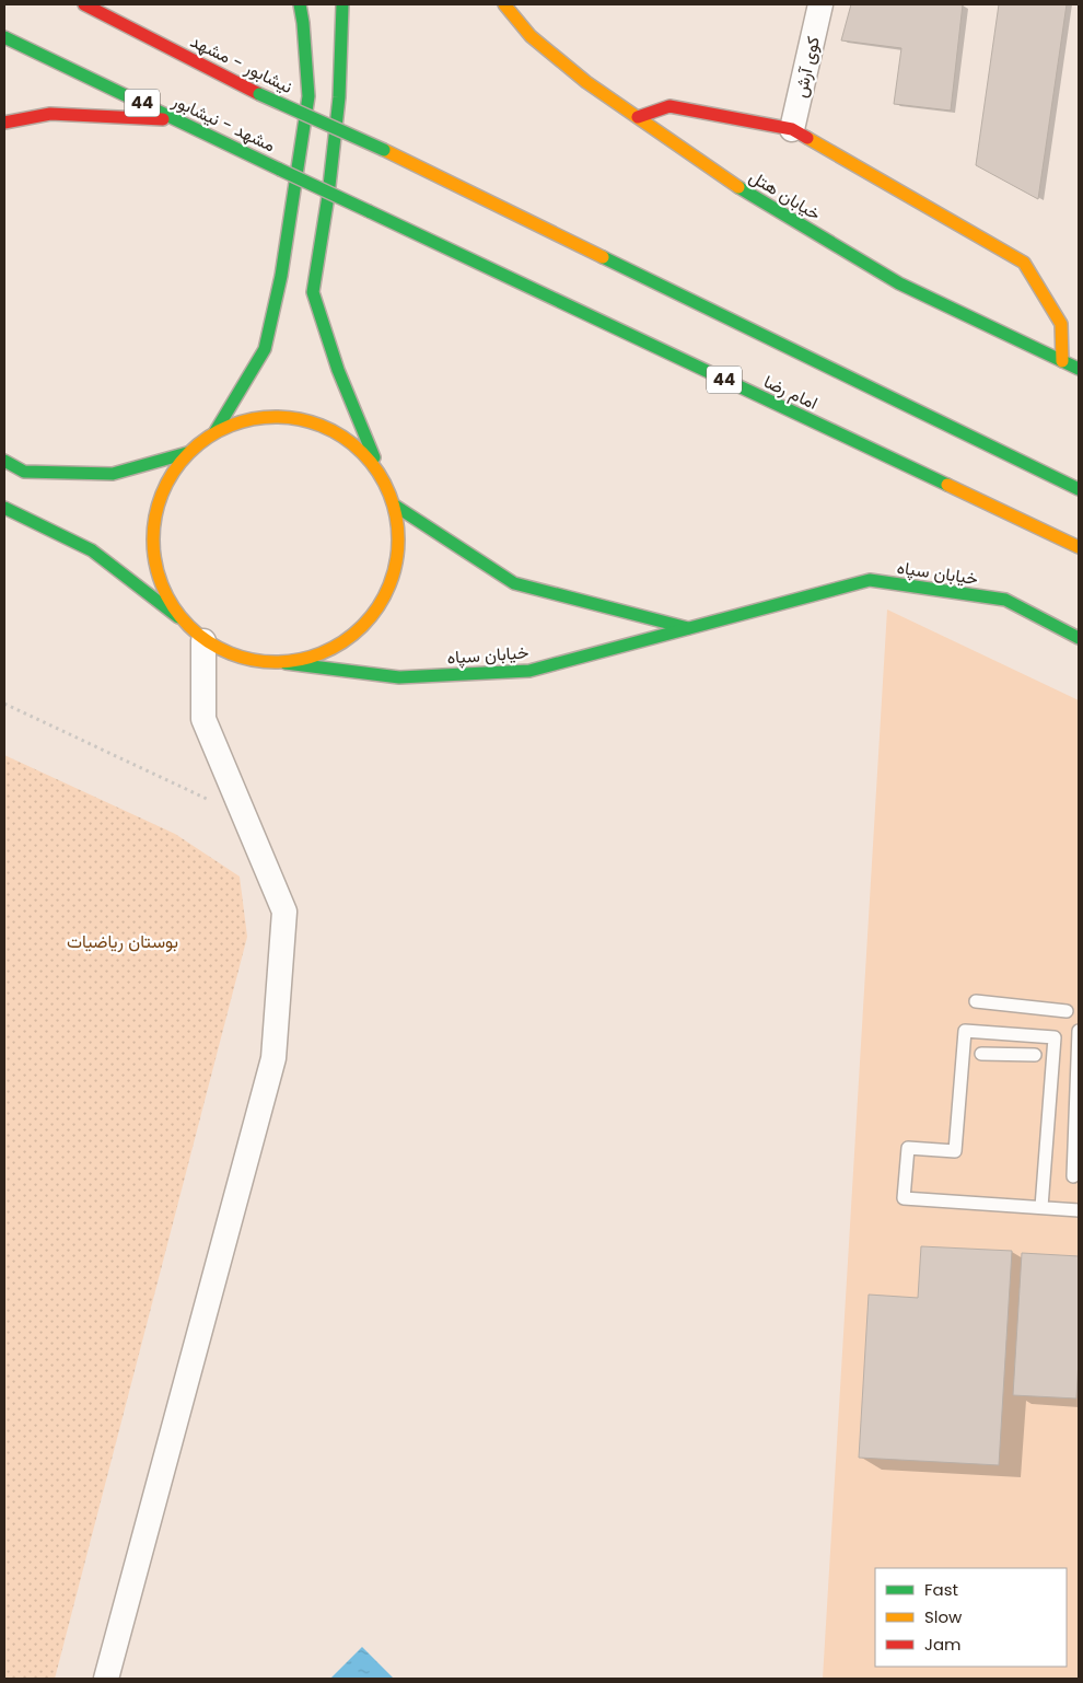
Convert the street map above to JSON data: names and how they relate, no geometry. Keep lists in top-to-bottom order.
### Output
{
  "streets": {
    "main road": [
      "نیشابور - مشهد",
      "44",
      "مشهد - نیشابور",
      "خیابان هتل",
      "امام رضا",
      "خیابان سپاه"
    ],
    "street": ["کوی آرش"]
  },
  "crossings": [
    ["مشهد - نیشابور", "امام رضا"]
  ],
  "parks": ["بوستان ریاضیات"],
  "legend": ["Fast", "Slow", "Jam"]
}
